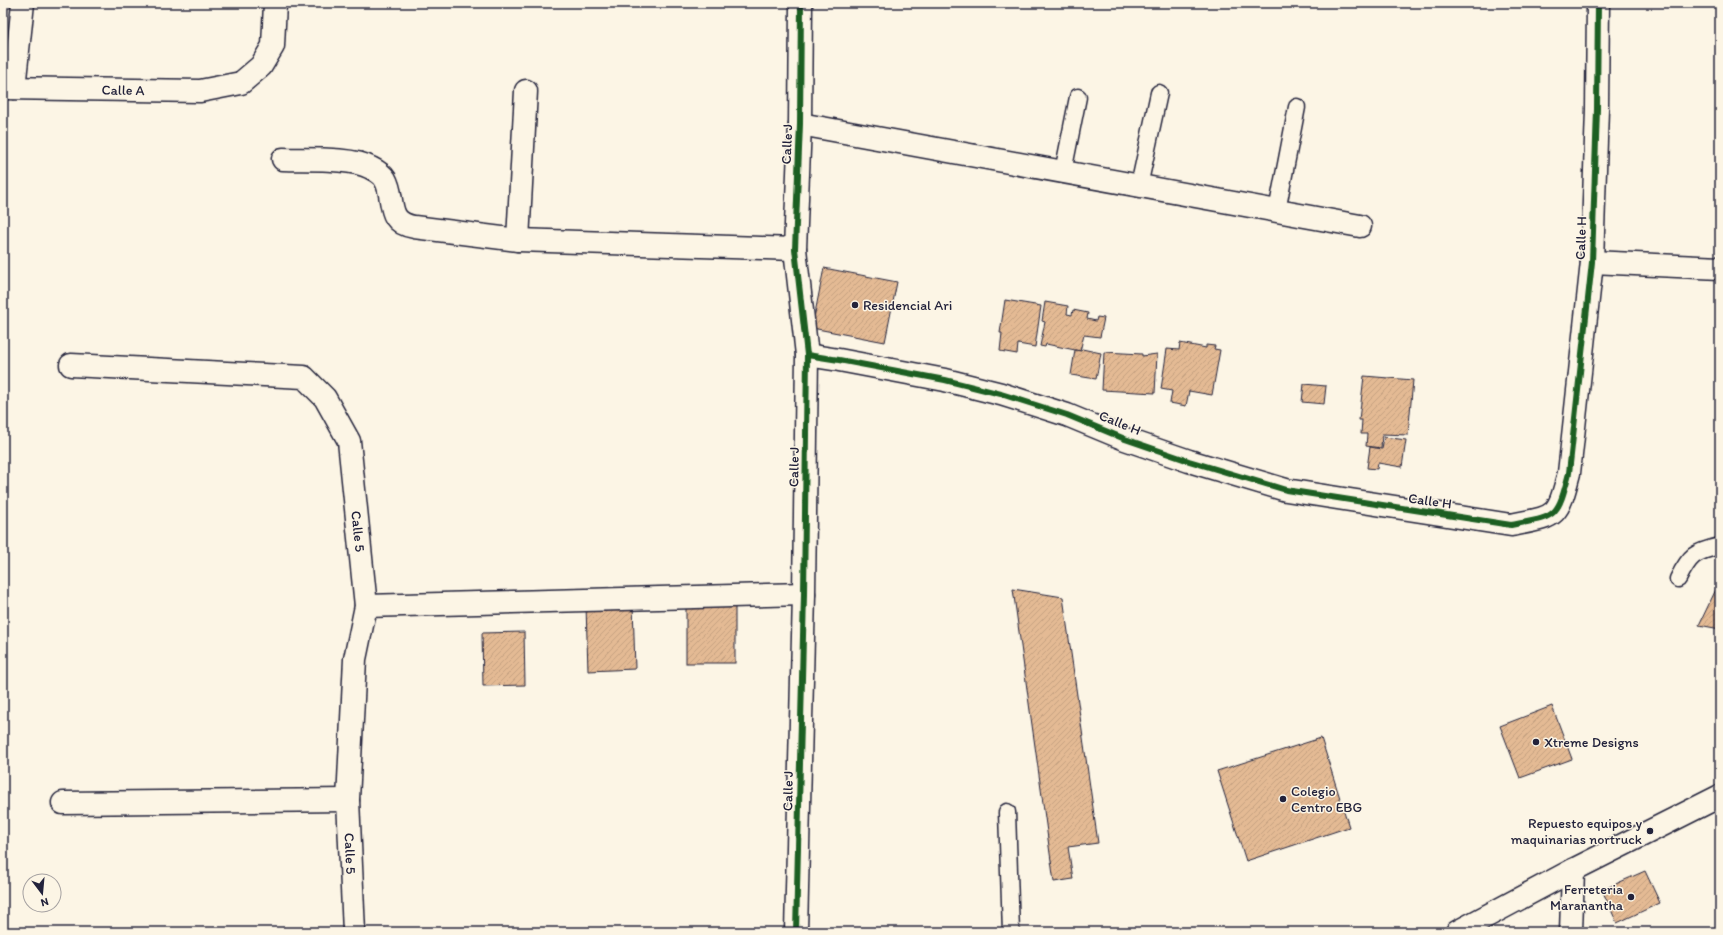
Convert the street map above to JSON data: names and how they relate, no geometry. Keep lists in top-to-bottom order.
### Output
{
  "streets": {
    "street": [
      "Calle A",
      "Calle J",
      "Calle H",
      "Calle 5"
    ]
  },
  "crossings": [
    ["Calle J", "Calle H"]
  ],
  "places": [
    "Residencial Ari",
    "Xtreme Designs",
    "Colegio Centro EBG",
    "Repuesto equipos y maquinarias nortruck",
    "Ferreteria Maranantha"
  ],
  "north": "bottom"
}
